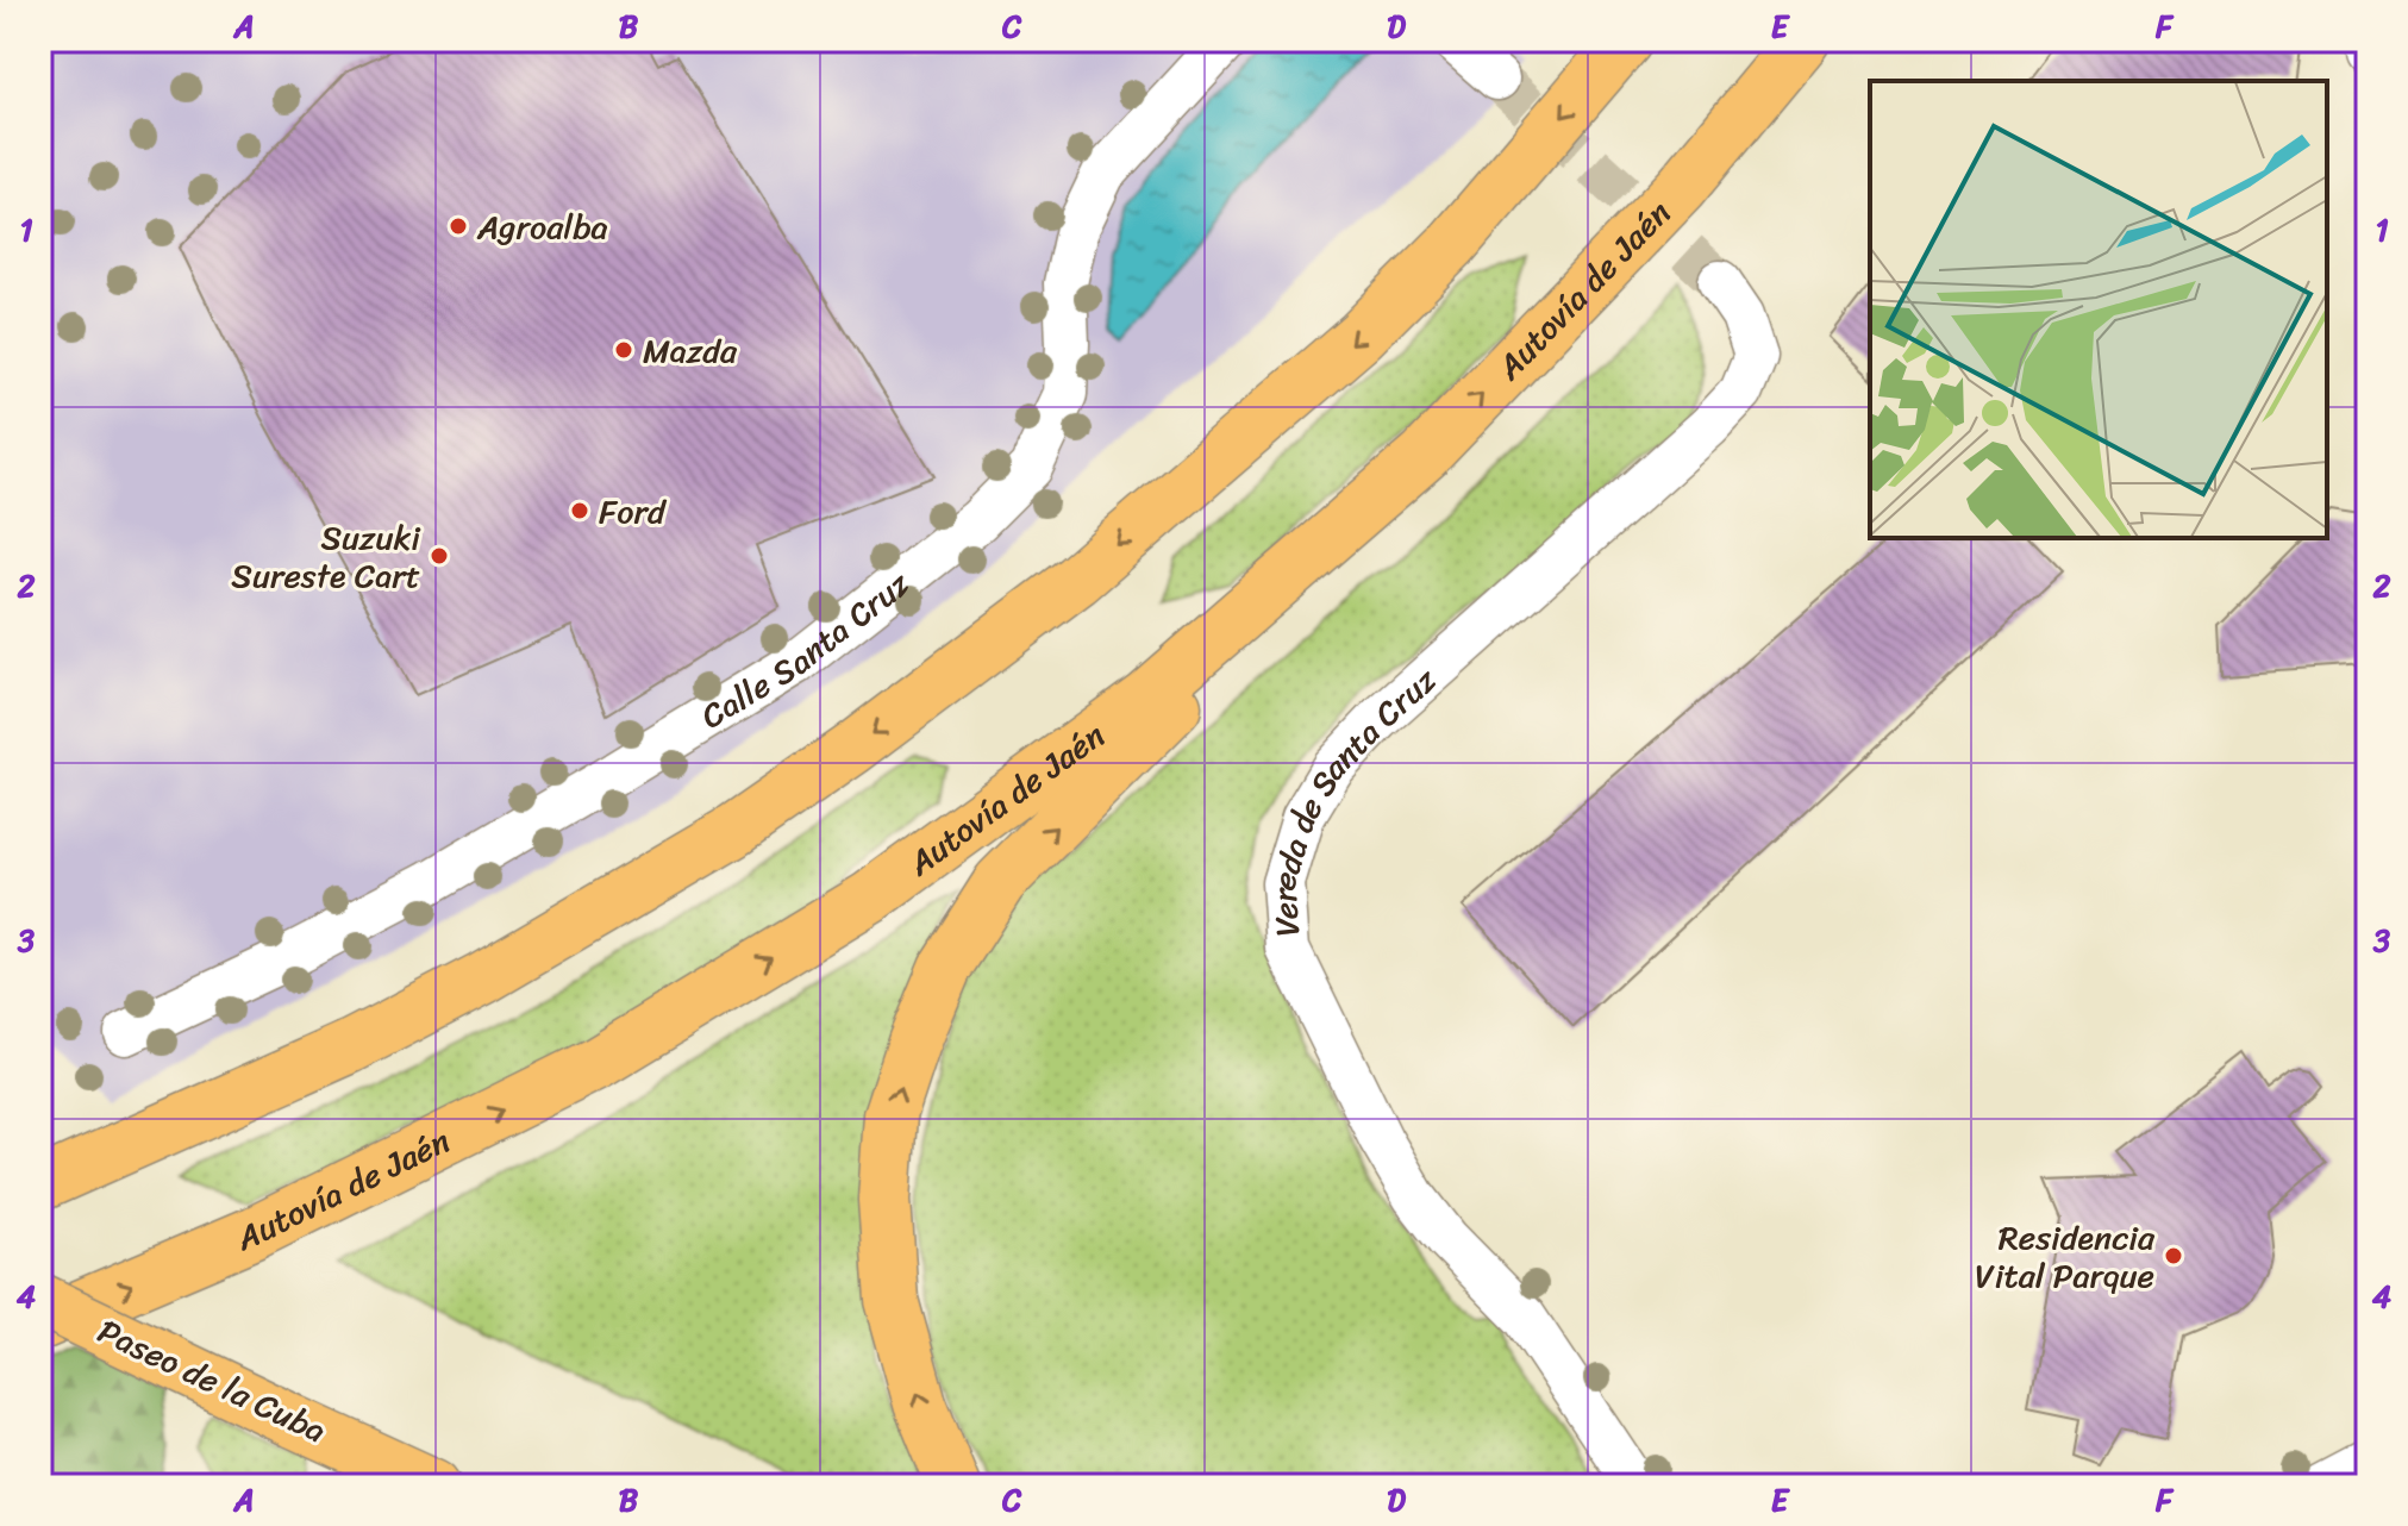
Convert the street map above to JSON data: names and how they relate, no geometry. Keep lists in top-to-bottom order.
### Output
{
  "streets": {
    "main road": ["Autovía de Jaén", "Paseo de la Cuba"],
    "street": ["Calle Santa Cruz", "Vereda de Santa Cruz"]
  },
  "places": [
    "Agroalba",
    "Mazda",
    "Ford",
    "Suzuki Sureste Cart",
    "Residencia Vital Parque"
  ],
  "grid": {
    "columns": [
      "A",
      "B",
      "C",
      "D",
      "E",
      "F"
    ],
    "rows": [
      "1",
      "2",
      "3",
      "4"
    ]
  }
}
